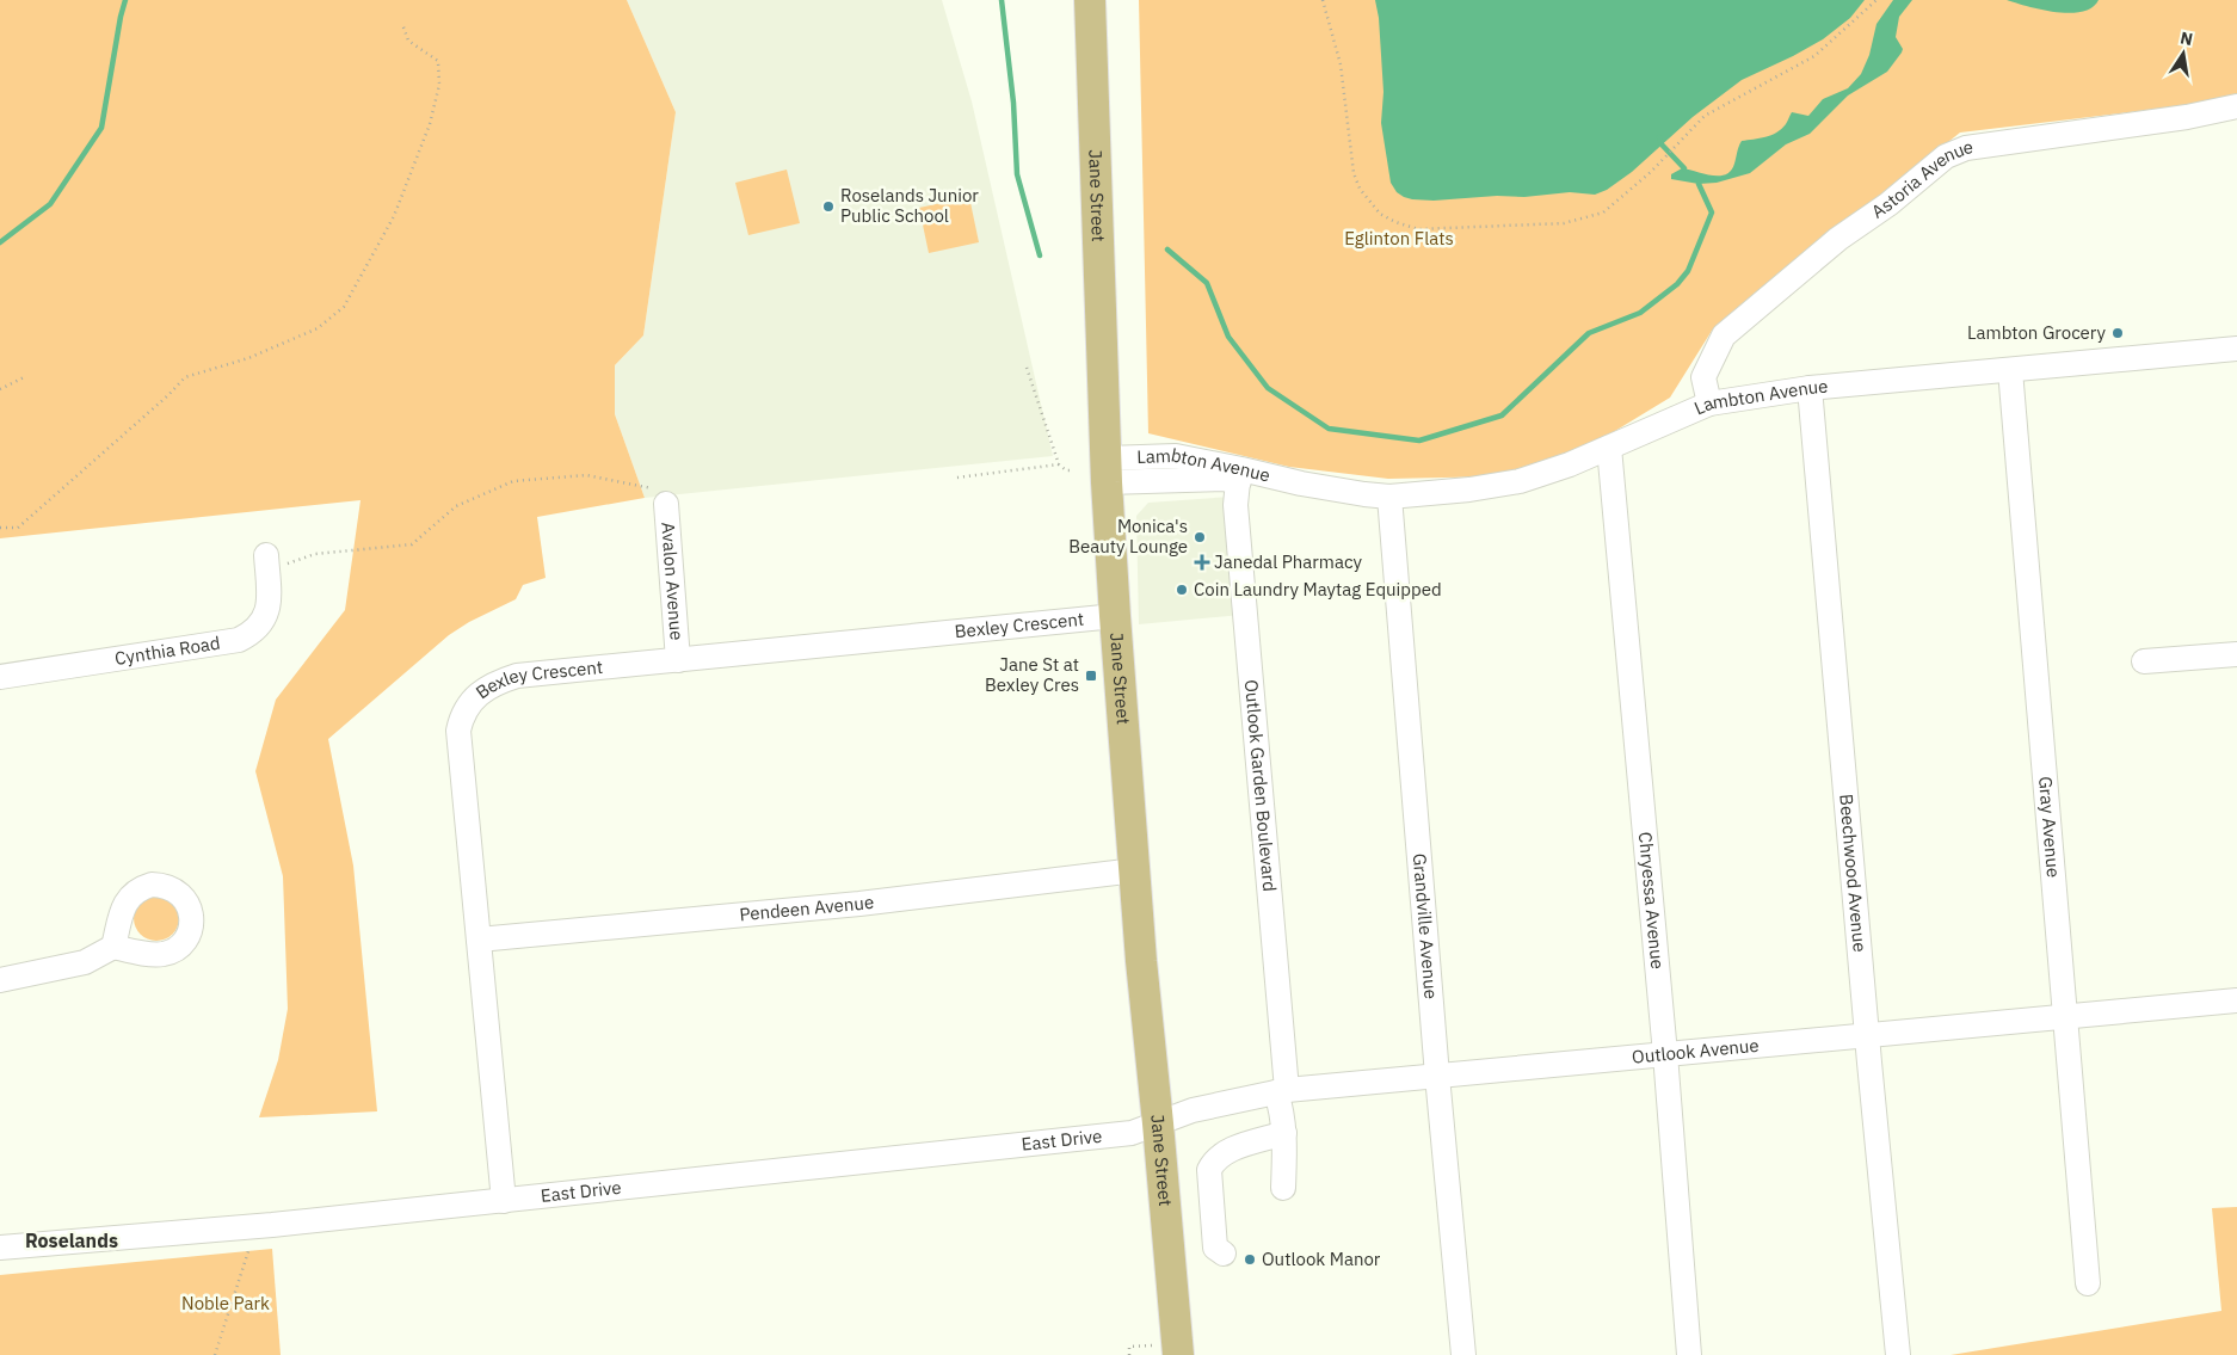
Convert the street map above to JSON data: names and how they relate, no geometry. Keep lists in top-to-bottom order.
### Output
{
  "streets": {
    "main road": ["Jane Street"],
    "street": [
      "Astoria Avenue",
      "Lambton Avenue",
      "Avalon Avenue",
      "Bexley Crescent",
      "Cynthia Road",
      "Outlook Garden Boulevard",
      "Gray Avenue",
      "Beechwood Avenue",
      "Chryessa Avenue",
      "Pendeen Avenue",
      "Grandville Avenue",
      "Outlook Avenue",
      "East Drive"
    ]
  },
  "crossings": [
    ["Astoria Avenue", "Lambton Avenue"],
    ["Jane Street", "Lambton Avenue"],
    ["Jane Street", "Bexley Crescent"],
    ["Jane Street", "Pendeen Avenue"],
    ["Jane Street", "Outlook Avenue"],
    ["Jane Street", "East Drive"],
    ["Lambton Avenue", "Outlook Garden Boulevard"],
    ["Lambton Avenue", "Gray Avenue"],
    ["Lambton Avenue", "Beechwood Avenue"],
    ["Lambton Avenue", "Chryessa Avenue"],
    ["Lambton Avenue", "Grandville Avenue"],
    ["Avalon Avenue", "Bexley Crescent"],
    ["Bexley Crescent", "Pendeen Avenue"],
    ["Bexley Crescent", "East Drive"],
    ["Outlook Garden Boulevard", "Outlook Avenue"],
    ["Gray Avenue", "Outlook Avenue"],
    ["Beechwood Avenue", "Outlook Avenue"],
    ["Chryessa Avenue", "Outlook Avenue"],
    ["Grandville Avenue", "Outlook Avenue"],
    ["Outlook Avenue", "East Drive"]
  ],
  "districts": ["Roselands"],
  "parks": ["Eglinton Flats", "Noble Park"],
  "places": {
    "other": [
      "Roselands Junior Public School",
      "Lambton Grocery",
      "Monica's Beauty Lounge",
      "Coin Laundry Maytag Equipped",
      "Outlook Manor"
    ],
    "health": ["Janedal Pharmacy"],
    "transit": ["Jane St at Bexley Cres"]
  },
  "north": "top"
}
